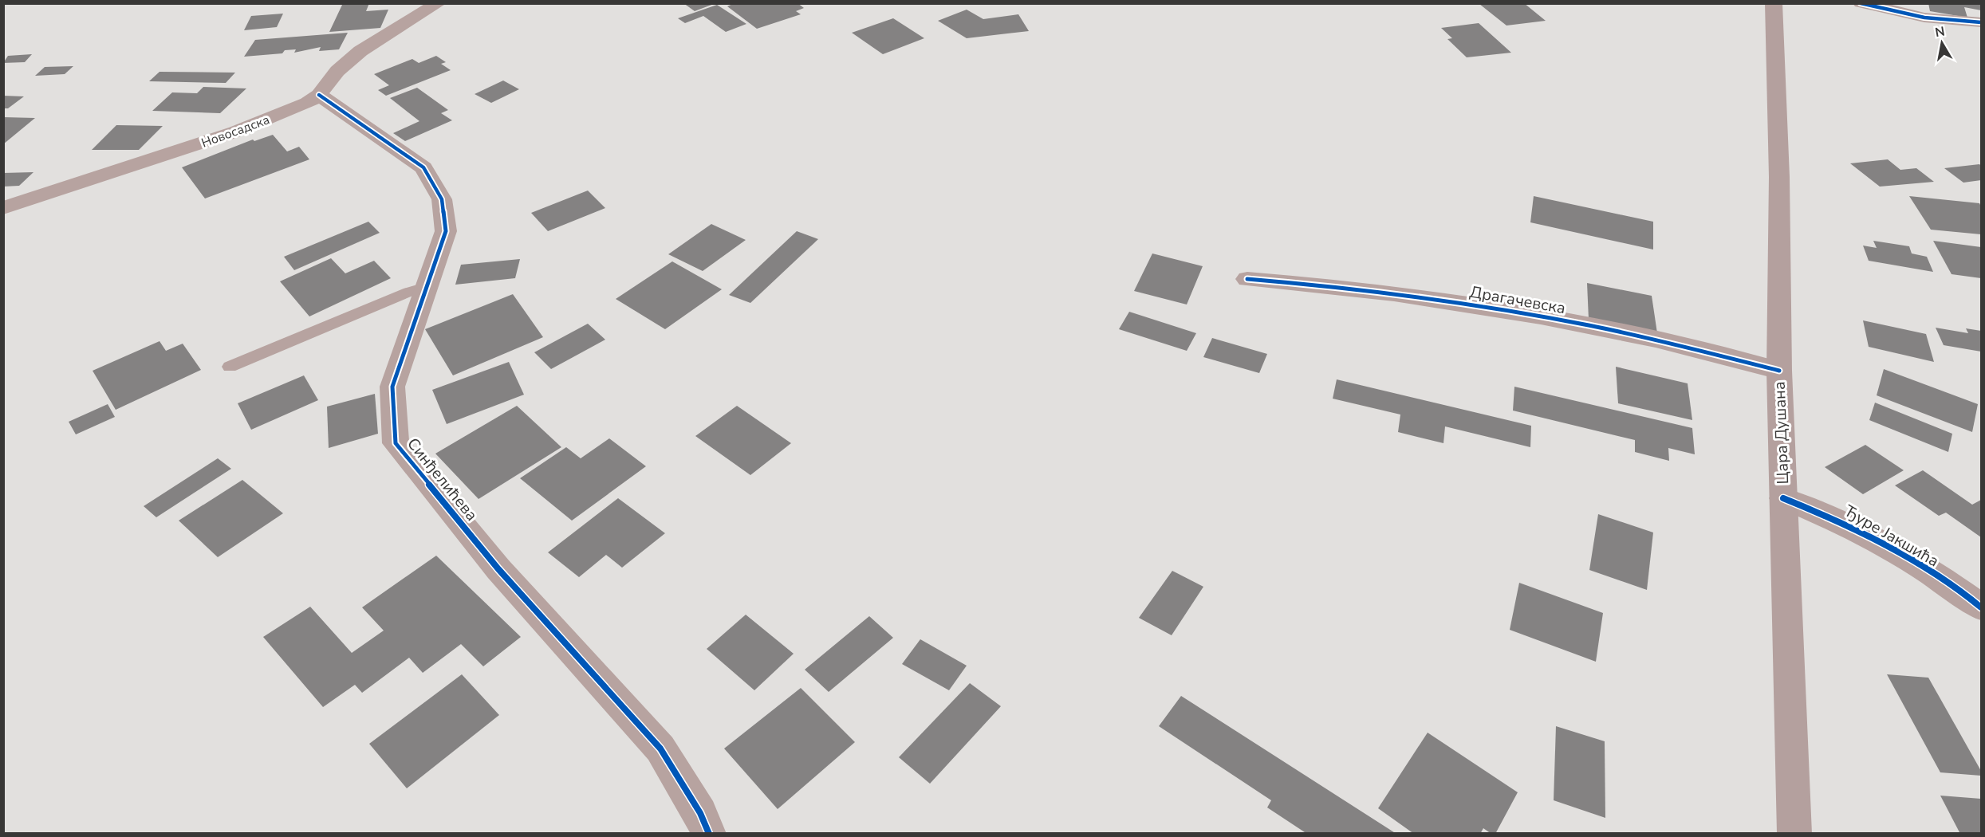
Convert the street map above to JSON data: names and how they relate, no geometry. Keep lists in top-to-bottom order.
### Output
{
  "streets": {
    "main road": ["Цара Душана"],
    "street": [
      "Новосадска",
      "Драгачевска",
      "Синђелићева",
      "Ђуре Јакшића"
    ]
  },
  "crossings": [
    ["Новосадска", "Синђелићева"],
    ["Драгачевска", "Цара Душана"],
    ["Цара Душана", "Ђуре Јакшића"]
  ],
  "north": "top"
}
